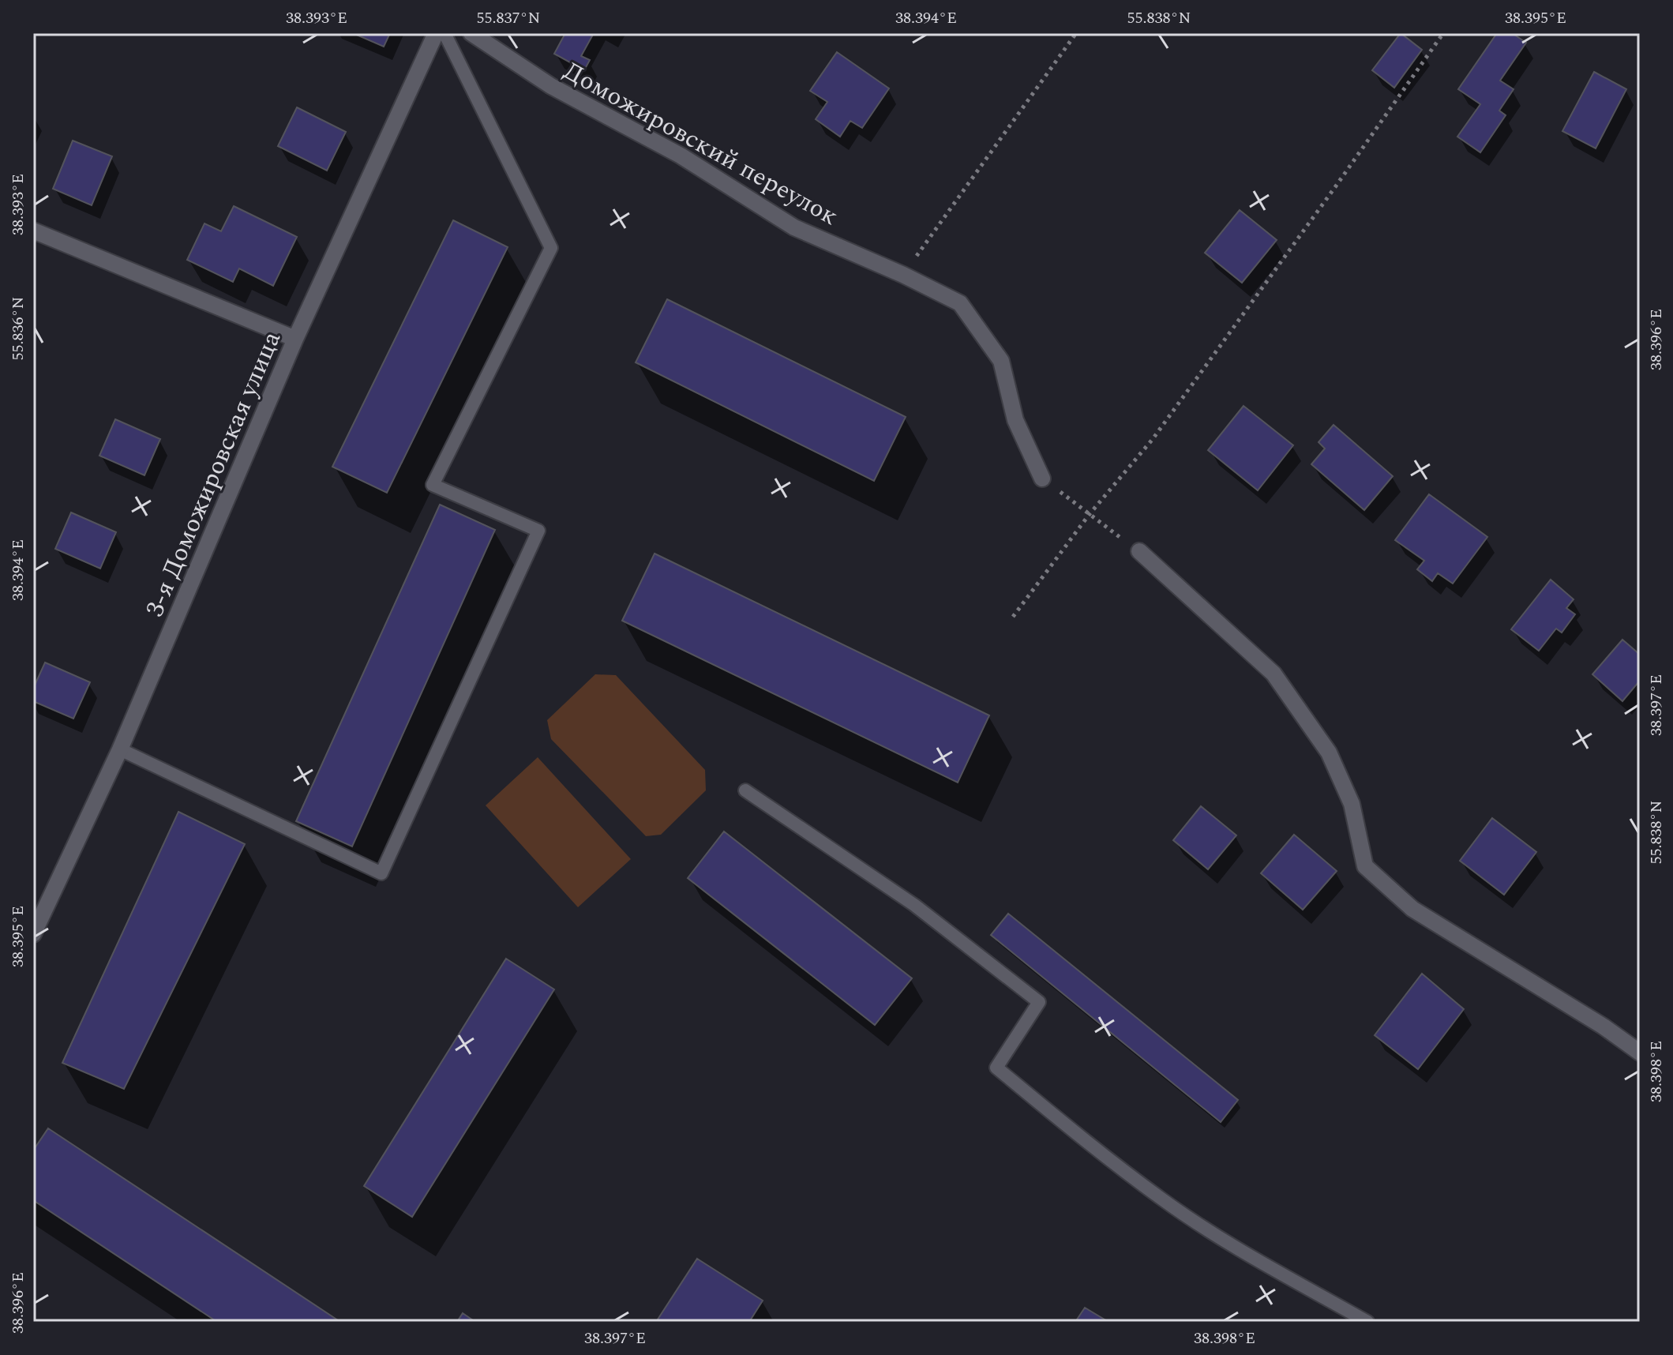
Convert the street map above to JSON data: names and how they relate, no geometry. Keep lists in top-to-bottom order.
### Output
{
  "streets": {
    "street": ["Доможировский переулок", "3-я Доможировская улица"]
  },
  "coordinates": [
    "38.393°E",
    "55.837°N",
    "38.394°E",
    "55.838°N",
    "38.395°E",
    "55.836°N",
    "38.396°E",
    "38.397°E",
    "38.398°E"
  ]
}
